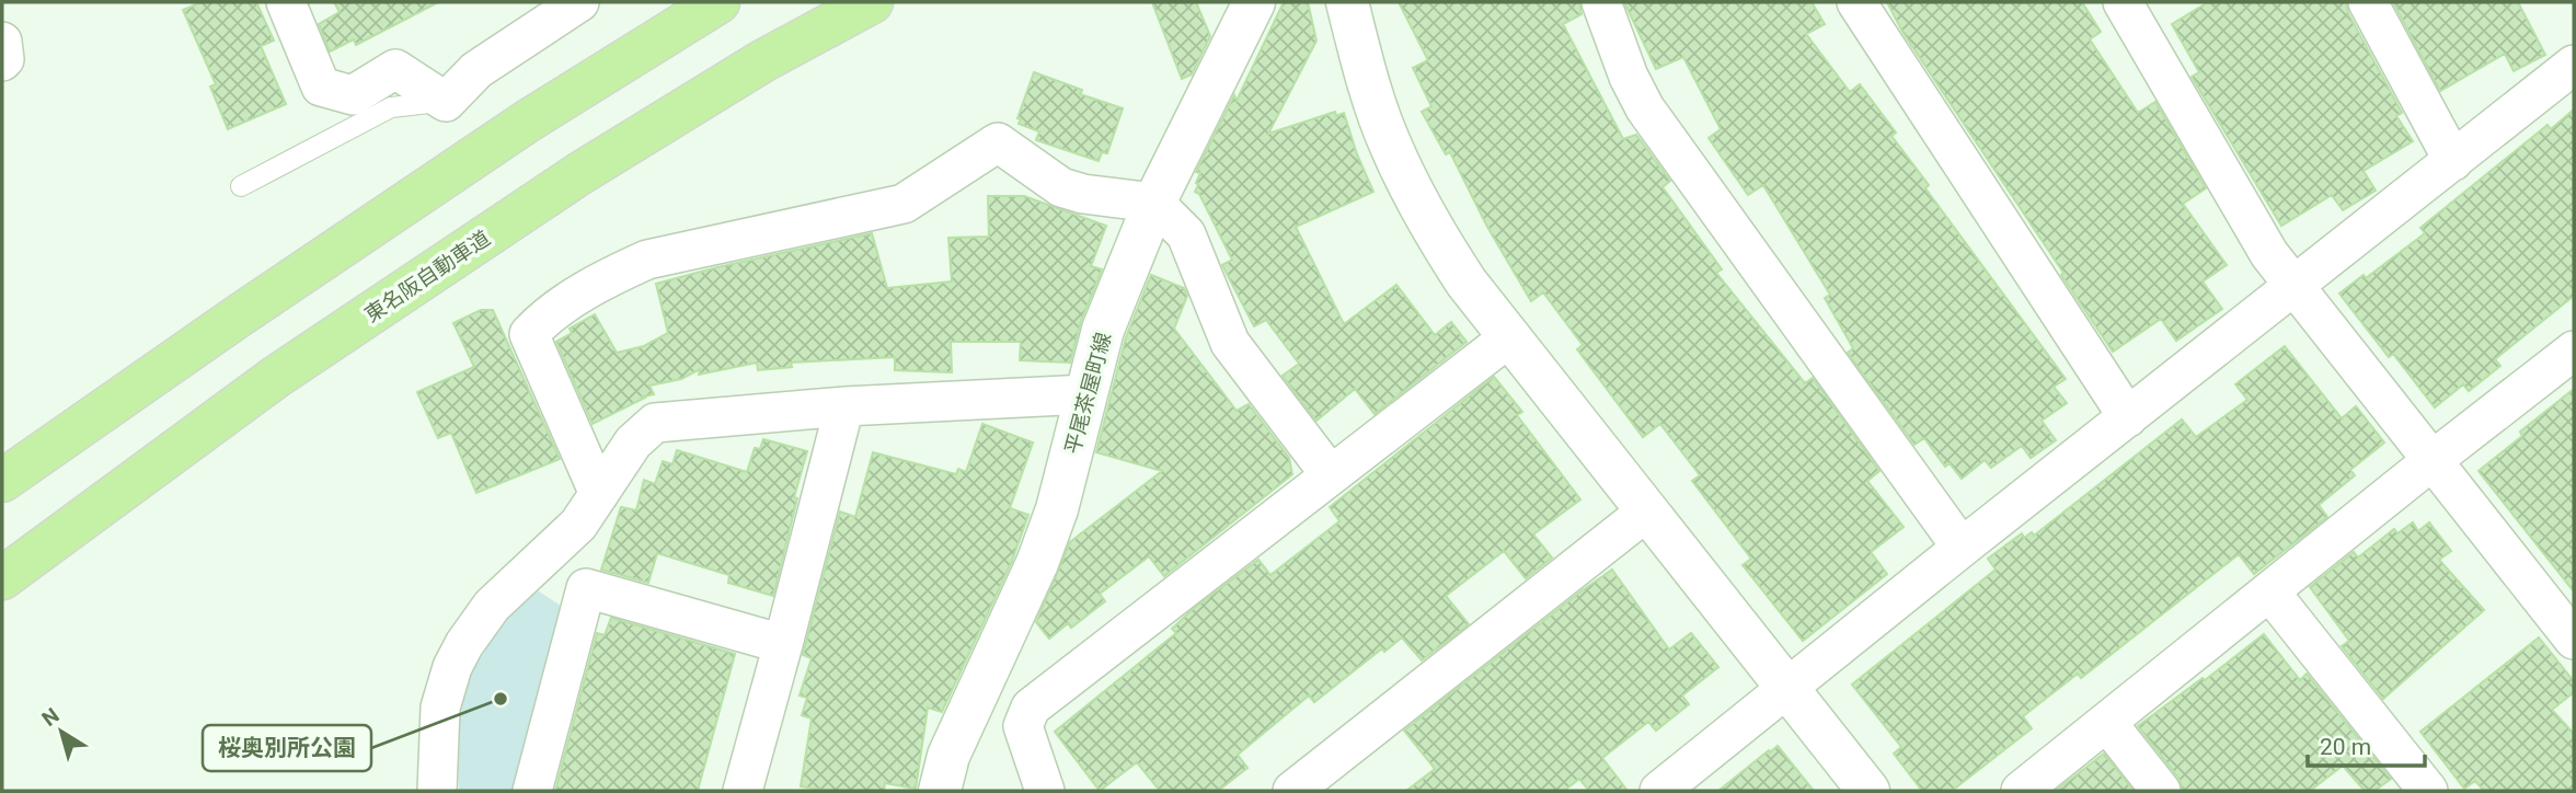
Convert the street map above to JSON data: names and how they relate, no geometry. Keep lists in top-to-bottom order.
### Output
{
  "streets": {
    "highway": ["東名阪自動車道"],
    "street": ["平尾茶屋町線"]
  },
  "places": ["桜奥別所公園"],
  "scale_bar": "20 m",
  "north": "top left"
}
